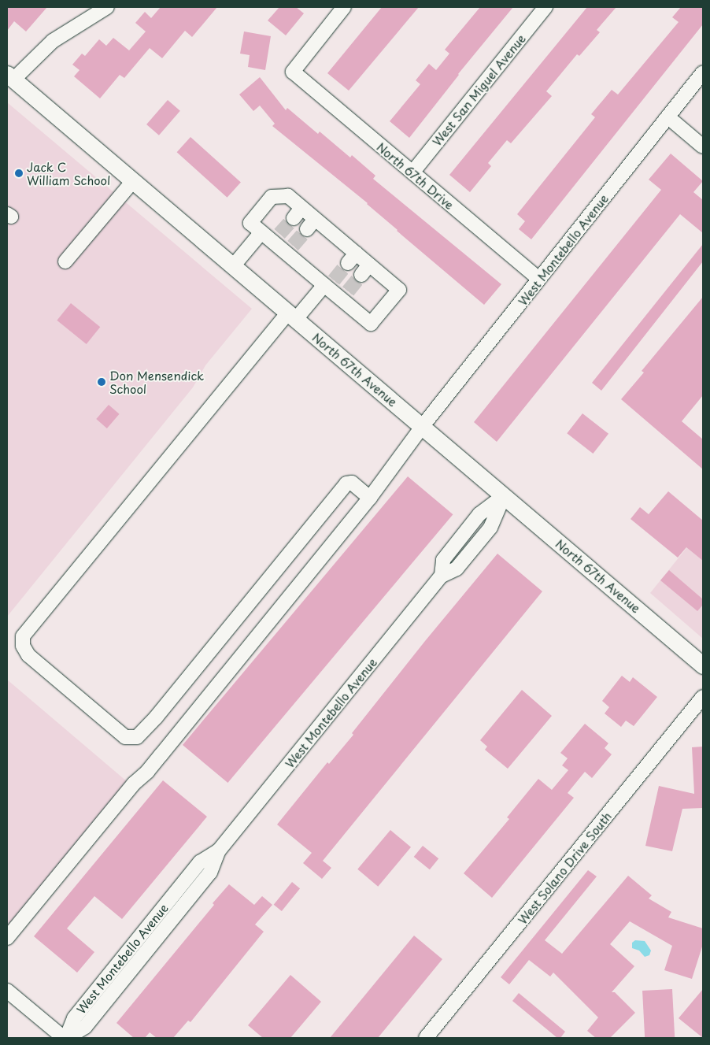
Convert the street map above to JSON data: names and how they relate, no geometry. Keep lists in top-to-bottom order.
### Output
{
  "streets": {
    "main road": ["North 67th Avenue"],
    "street": [
      "West San Miguel Avenue",
      "North 67th Drive",
      "West Montebello Avenue",
      "West Solano Drive South"
    ]
  },
  "crossings": [
    ["West San Miguel Avenue", "North 67th Drive"],
    ["North 67th Drive", "West Montebello Avenue"],
    ["West Montebello Avenue", "North 67th Avenue"]
  ],
  "places": ["Jack C William School", "Don Mensendick School"]
}
